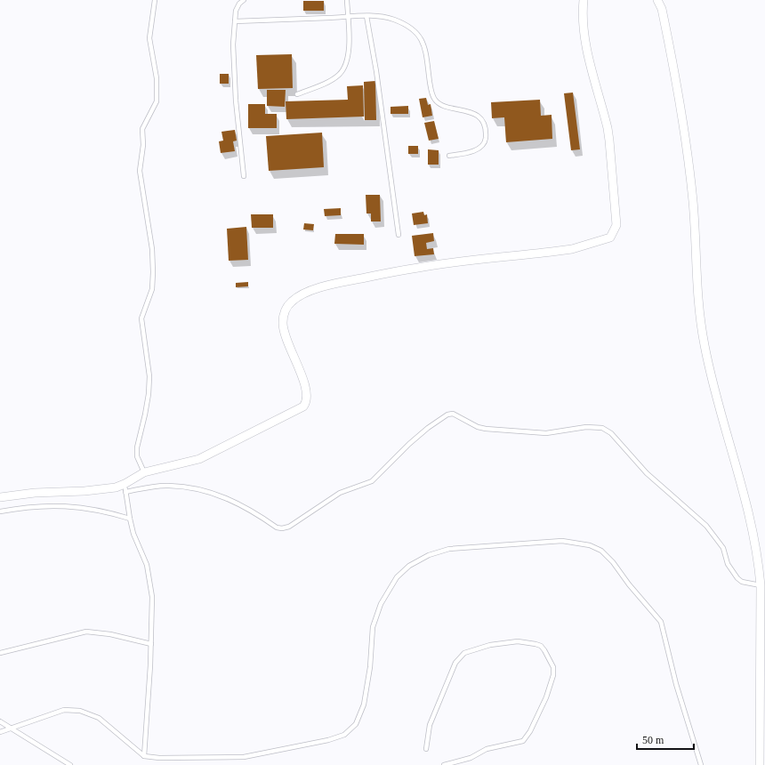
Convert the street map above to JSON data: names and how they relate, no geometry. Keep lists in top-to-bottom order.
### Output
{
  "scale_bar": "50 m"
}
